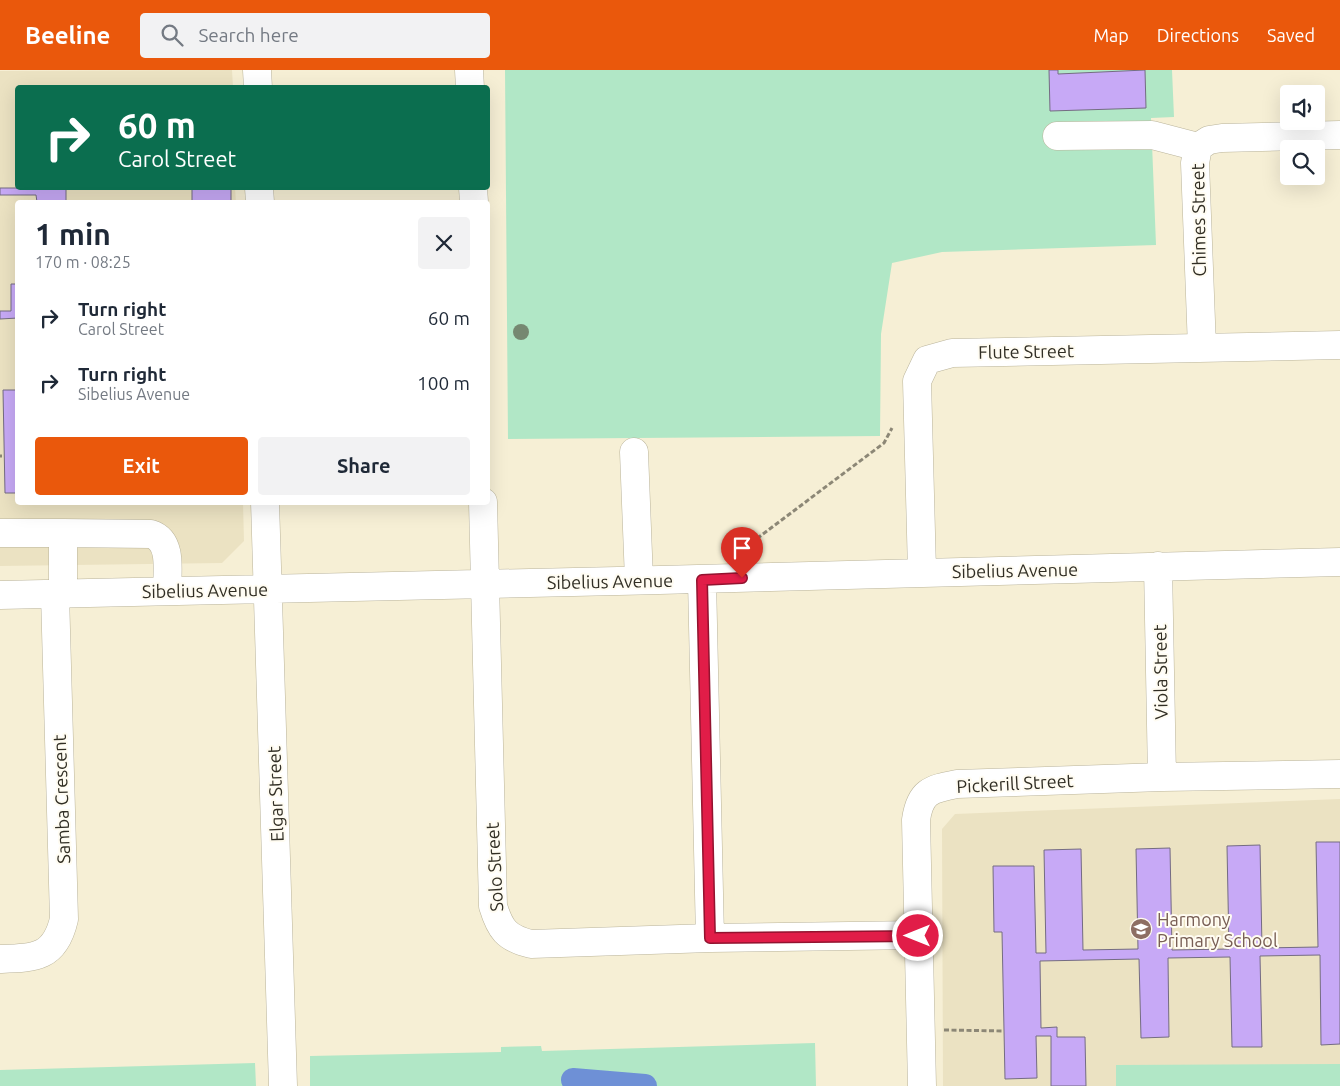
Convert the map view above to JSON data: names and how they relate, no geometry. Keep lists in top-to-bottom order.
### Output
{
  "streets": {
    "street": [
      "Chimes Street",
      "Flute Street",
      "Sibelius Avenue",
      "Viola Street",
      "Pickerill Street",
      "Elgar Street",
      "Samba Crescent",
      "Solo Street"
    ]
  },
  "crossings": [
    ["Chimes Street", "Flute Street"],
    ["Flute Street", "Sibelius Avenue"],
    ["Sibelius Avenue", "Viola Street"],
    ["Sibelius Avenue", "Elgar Street"],
    ["Sibelius Avenue", "Samba Crescent"],
    ["Sibelius Avenue", "Solo Street"],
    ["Viola Street", "Pickerill Street"],
    ["Pickerill Street", "Solo Street"]
  ],
  "places": {
    "school or university": ["Harmony Primary School"]
  },
  "page": {
    "header": "Beeline",
    "search": "Search here",
    "nav": ["Map", "Directions", "Saved"],
    "turn": ["60 m", "Carol Street"],
    "heading": ["1 min", "170 m · 08:25"],
    "list": [
      {
        "name": "Turn right",
        "note": "Carol Street",
        "value": "60 m"
      },
      {
        "name": "Turn right",
        "note": "Sibelius Avenue",
        "value": "100 m"
      }
    ],
    "buttons": ["Exit", "Share"]
  }
}
